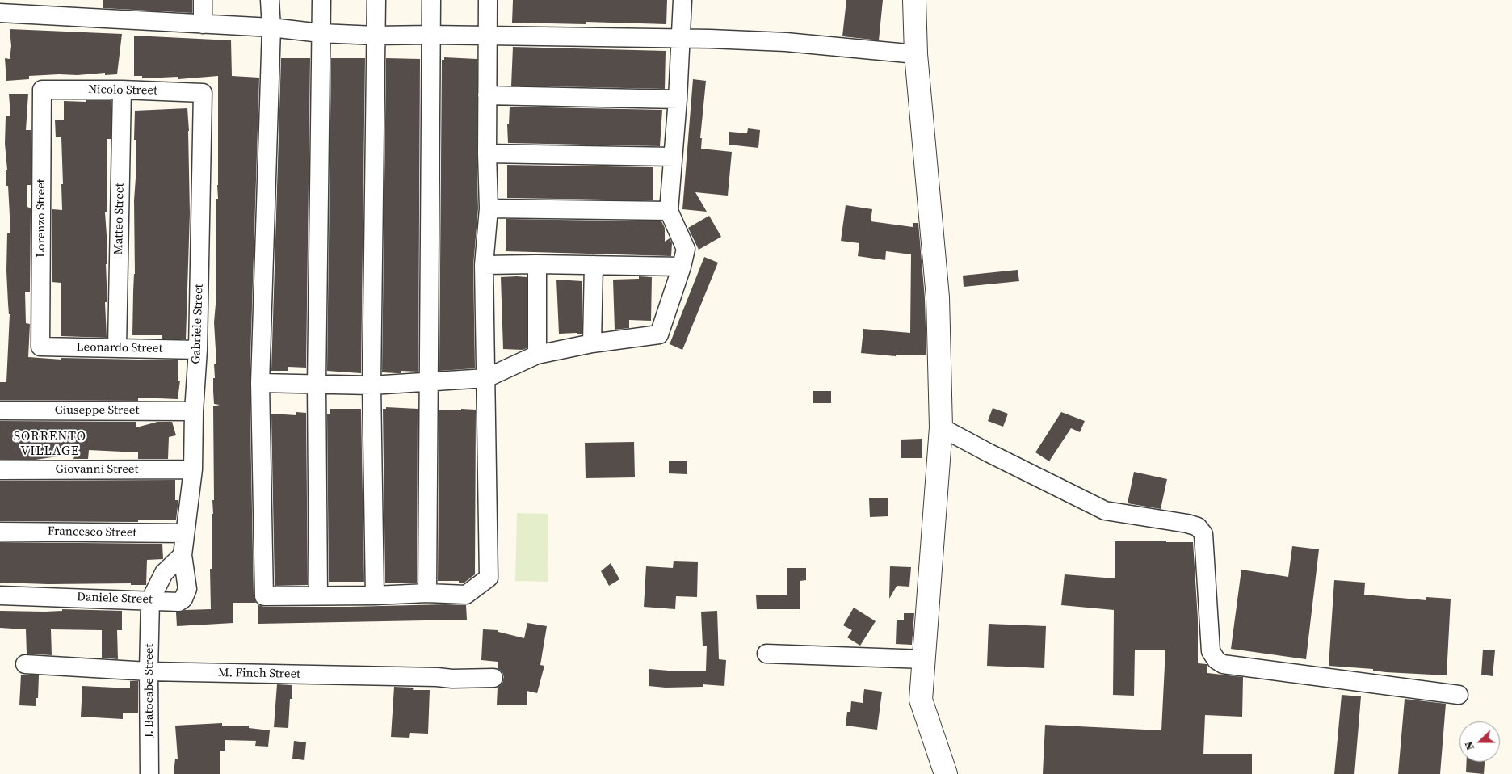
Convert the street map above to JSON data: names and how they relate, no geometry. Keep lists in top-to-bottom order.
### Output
{
  "streets": {
    "street": [
      "Nicolo Street",
      "Lorenzo Street",
      "Matteo Street",
      "Gabriele Street",
      "Leonardo Street",
      "Giuseppe Street",
      "Giovanni Street",
      "Francesco Street",
      "Daniele Street",
      "M. Finch Street",
      "J. Batocabe Street"
    ]
  },
  "crossings": [
    ["Nicolo Street", "Lorenzo Street"],
    ["Nicolo Street", "Matteo Street"],
    ["Nicolo Street", "Gabriele Street"],
    ["Lorenzo Street", "Leonardo Street"],
    ["Matteo Street", "Leonardo Street"],
    ["Gabriele Street", "Leonardo Street"],
    ["Gabriele Street", "Giuseppe Street"],
    ["Gabriele Street", "Giovanni Street"],
    ["Gabriele Street", "Francesco Street"],
    ["Gabriele Street", "Daniele Street"],
    ["Daniele Street", "J. Batocabe Street"],
    ["M. Finch Street", "J. Batocabe Street"]
  ],
  "districts": ["SORRENTO VILLAGE"],
  "north": "left"
}
